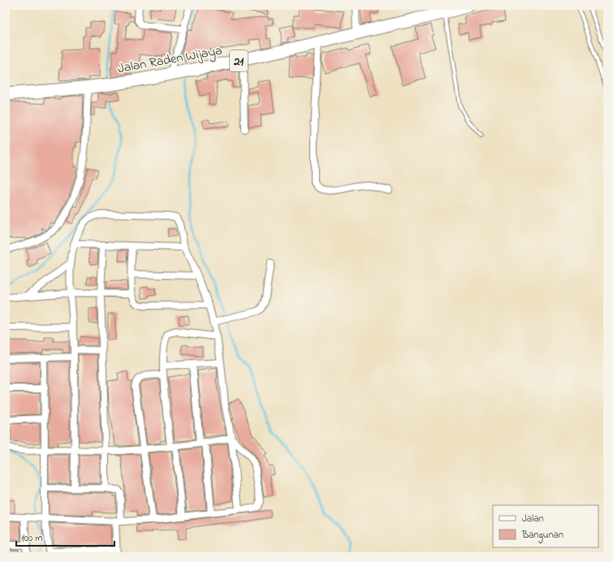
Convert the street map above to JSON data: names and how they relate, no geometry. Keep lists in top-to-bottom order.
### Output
{
  "streets": {
    "highway": ["Jalan Raden Wijaya", "21"]
  },
  "legend": ["Jalan", "Bangunan"],
  "scale_bar": "100 m"
}
